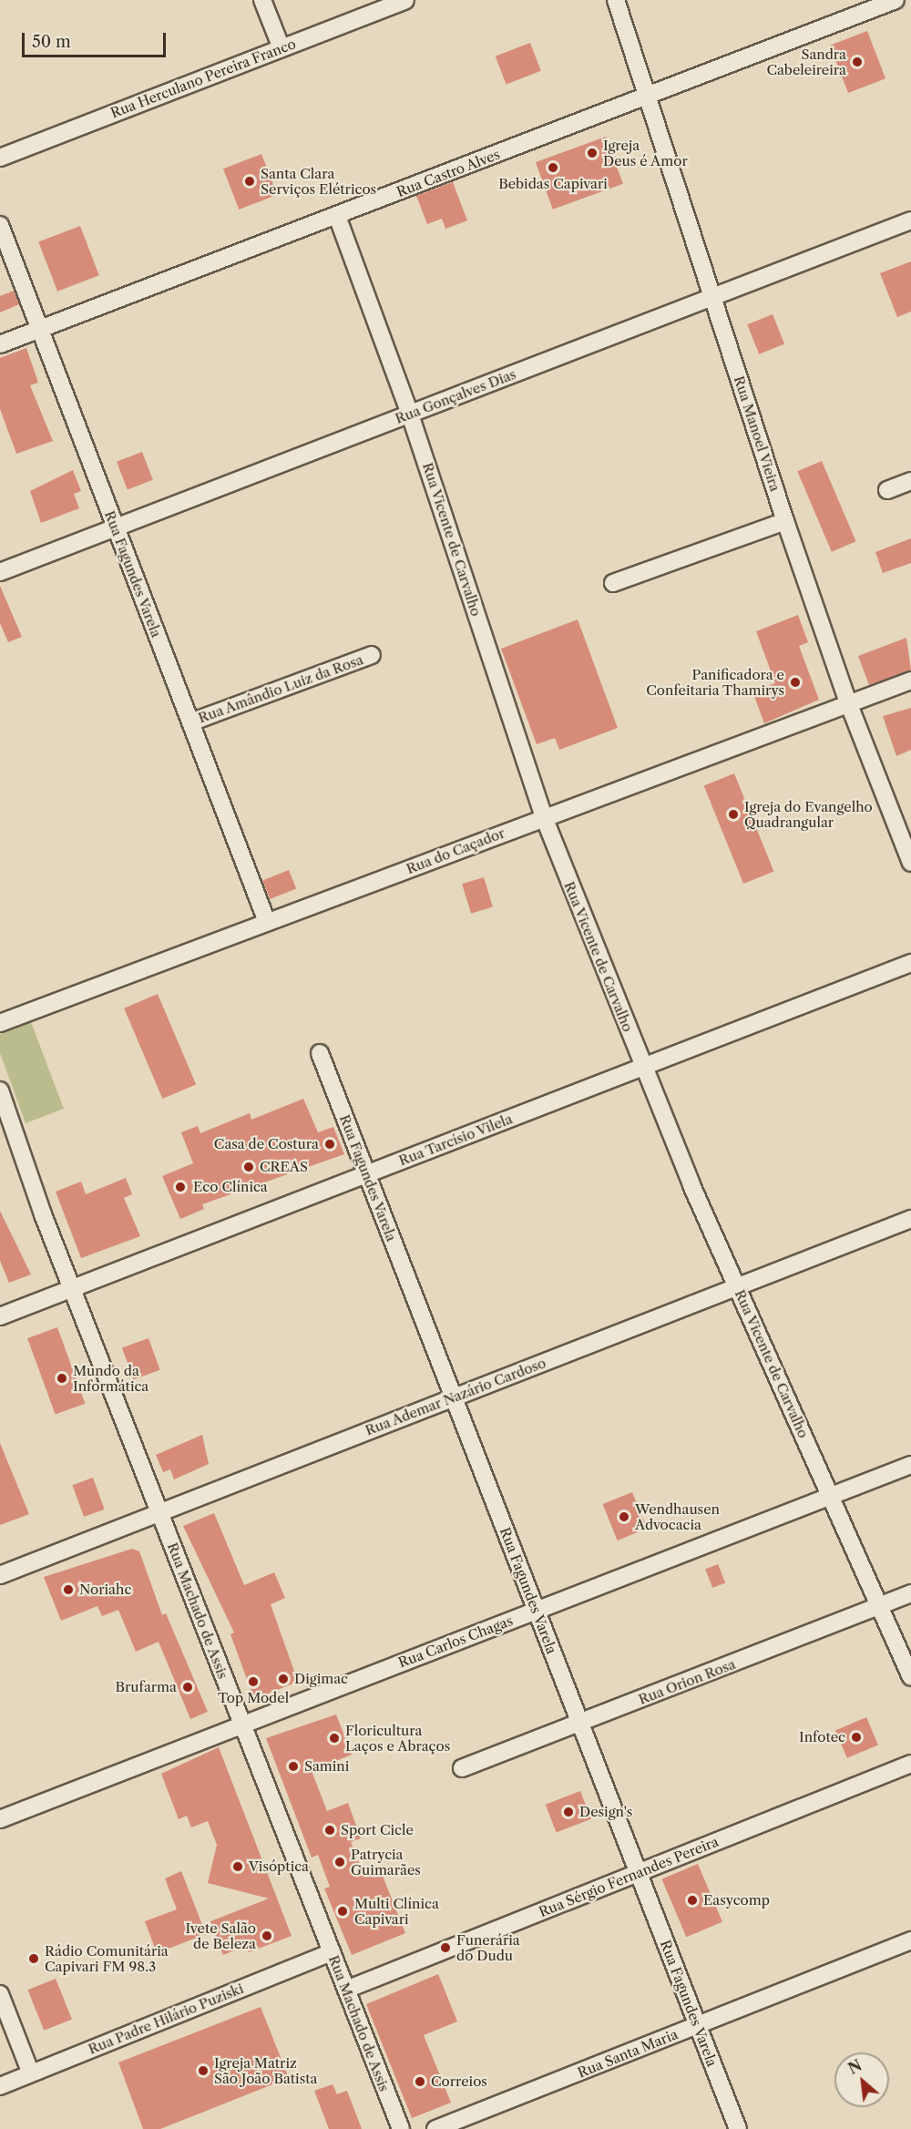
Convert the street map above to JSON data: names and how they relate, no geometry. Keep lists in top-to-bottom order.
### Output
{
  "streets": {
    "street": [
      "Rua Herculano Pereira Franco",
      "Rua Castro Alves",
      "Rua Gonçalves Dias",
      "Rua Manoel Vieira",
      "Rua Vicente de Carvalho",
      "Rua Fagundes Varela",
      "Rua Amândio Luiz da Rosa",
      "Rua do Caçador",
      "Rua Tarcísio Vilela",
      "Rua Ademar Nazário Cardoso",
      "Rua Machado de Assis",
      "Rua Carlos Chagas",
      "Rua Orion Rosa",
      "Rua Sérgio Fernandes Pereira",
      "Rua Padre Hilário Puziski",
      "Rua Santa Maria"
    ]
  },
  "crossings": [
    ["Rua Castro Alves", "Rua Manoel Vieira"],
    ["Rua Castro Alves", "Rua Vicente de Carvalho"],
    ["Rua Castro Alves", "Rua Fagundes Varela"],
    ["Rua Gonçalves Dias", "Rua Manoel Vieira"],
    ["Rua Gonçalves Dias", "Rua Vicente de Carvalho"],
    ["Rua Gonçalves Dias", "Rua Fagundes Varela"],
    ["Rua Manoel Vieira", "Rua do Caçador"],
    ["Rua Vicente de Carvalho", "Rua do Caçador"],
    ["Rua Vicente de Carvalho", "Rua Tarcísio Vilela"],
    ["Rua Vicente de Carvalho", "Rua Ademar Nazário Cardoso"],
    ["Rua Vicente de Carvalho", "Rua Carlos Chagas"],
    ["Rua Vicente de Carvalho", "Rua Orion Rosa"],
    ["Rua Fagundes Varela", "Rua Amândio Luiz da Rosa"],
    ["Rua Fagundes Varela", "Rua do Caçador"],
    ["Rua Fagundes Varela", "Rua Tarcísio Vilela"],
    ["Rua Fagundes Varela", "Rua Ademar Nazário Cardoso"],
    ["Rua Fagundes Varela", "Rua Carlos Chagas"],
    ["Rua Fagundes Varela", "Rua Orion Rosa"],
    ["Rua Fagundes Varela", "Rua Sérgio Fernandes Pereira"],
    ["Rua Fagundes Varela", "Rua Santa Maria"],
    ["Rua Tarcísio Vilela", "Rua Machado de Assis"],
    ["Rua Ademar Nazário Cardoso", "Rua Machado de Assis"],
    ["Rua Machado de Assis", "Rua Carlos Chagas"],
    ["Rua Machado de Assis", "Rua Sérgio Fernandes Pereira"],
    ["Rua Machado de Assis", "Rua Padre Hilário Puziski"]
  ],
  "places": [
    "Sandra Cabeleireira",
    "Igreja Deus é Amor",
    "Bebidas Capivari",
    "Santa Clara Serviços Elétricos",
    "Panificadora e Confeitaria Thamirys",
    "Igreja do Evangelho Quadrangular",
    "Casa de Costura",
    "CREAS",
    "Eco Clínica",
    "Mundo da Informática",
    "Wendhausen Advocacia",
    "Noriahc",
    "Digimac",
    "Top Model",
    "Brufarma",
    "Infotec",
    "Floricultura Laços e Abraços",
    "Samini",
    "Design's",
    "Sport Cicle",
    "Patrycia Guimarães",
    "Visóptica",
    "Easycomp",
    "Multi Clínica Capivari",
    "Ivete Salão de Beleza",
    "Funerária do Dudu",
    "Rádio Comunitária Capivari FM 98.3",
    "Igreja Matriz São João Batista",
    "Correios"
  ],
  "scale_bar": "50 m",
  "north": "top left"
}
